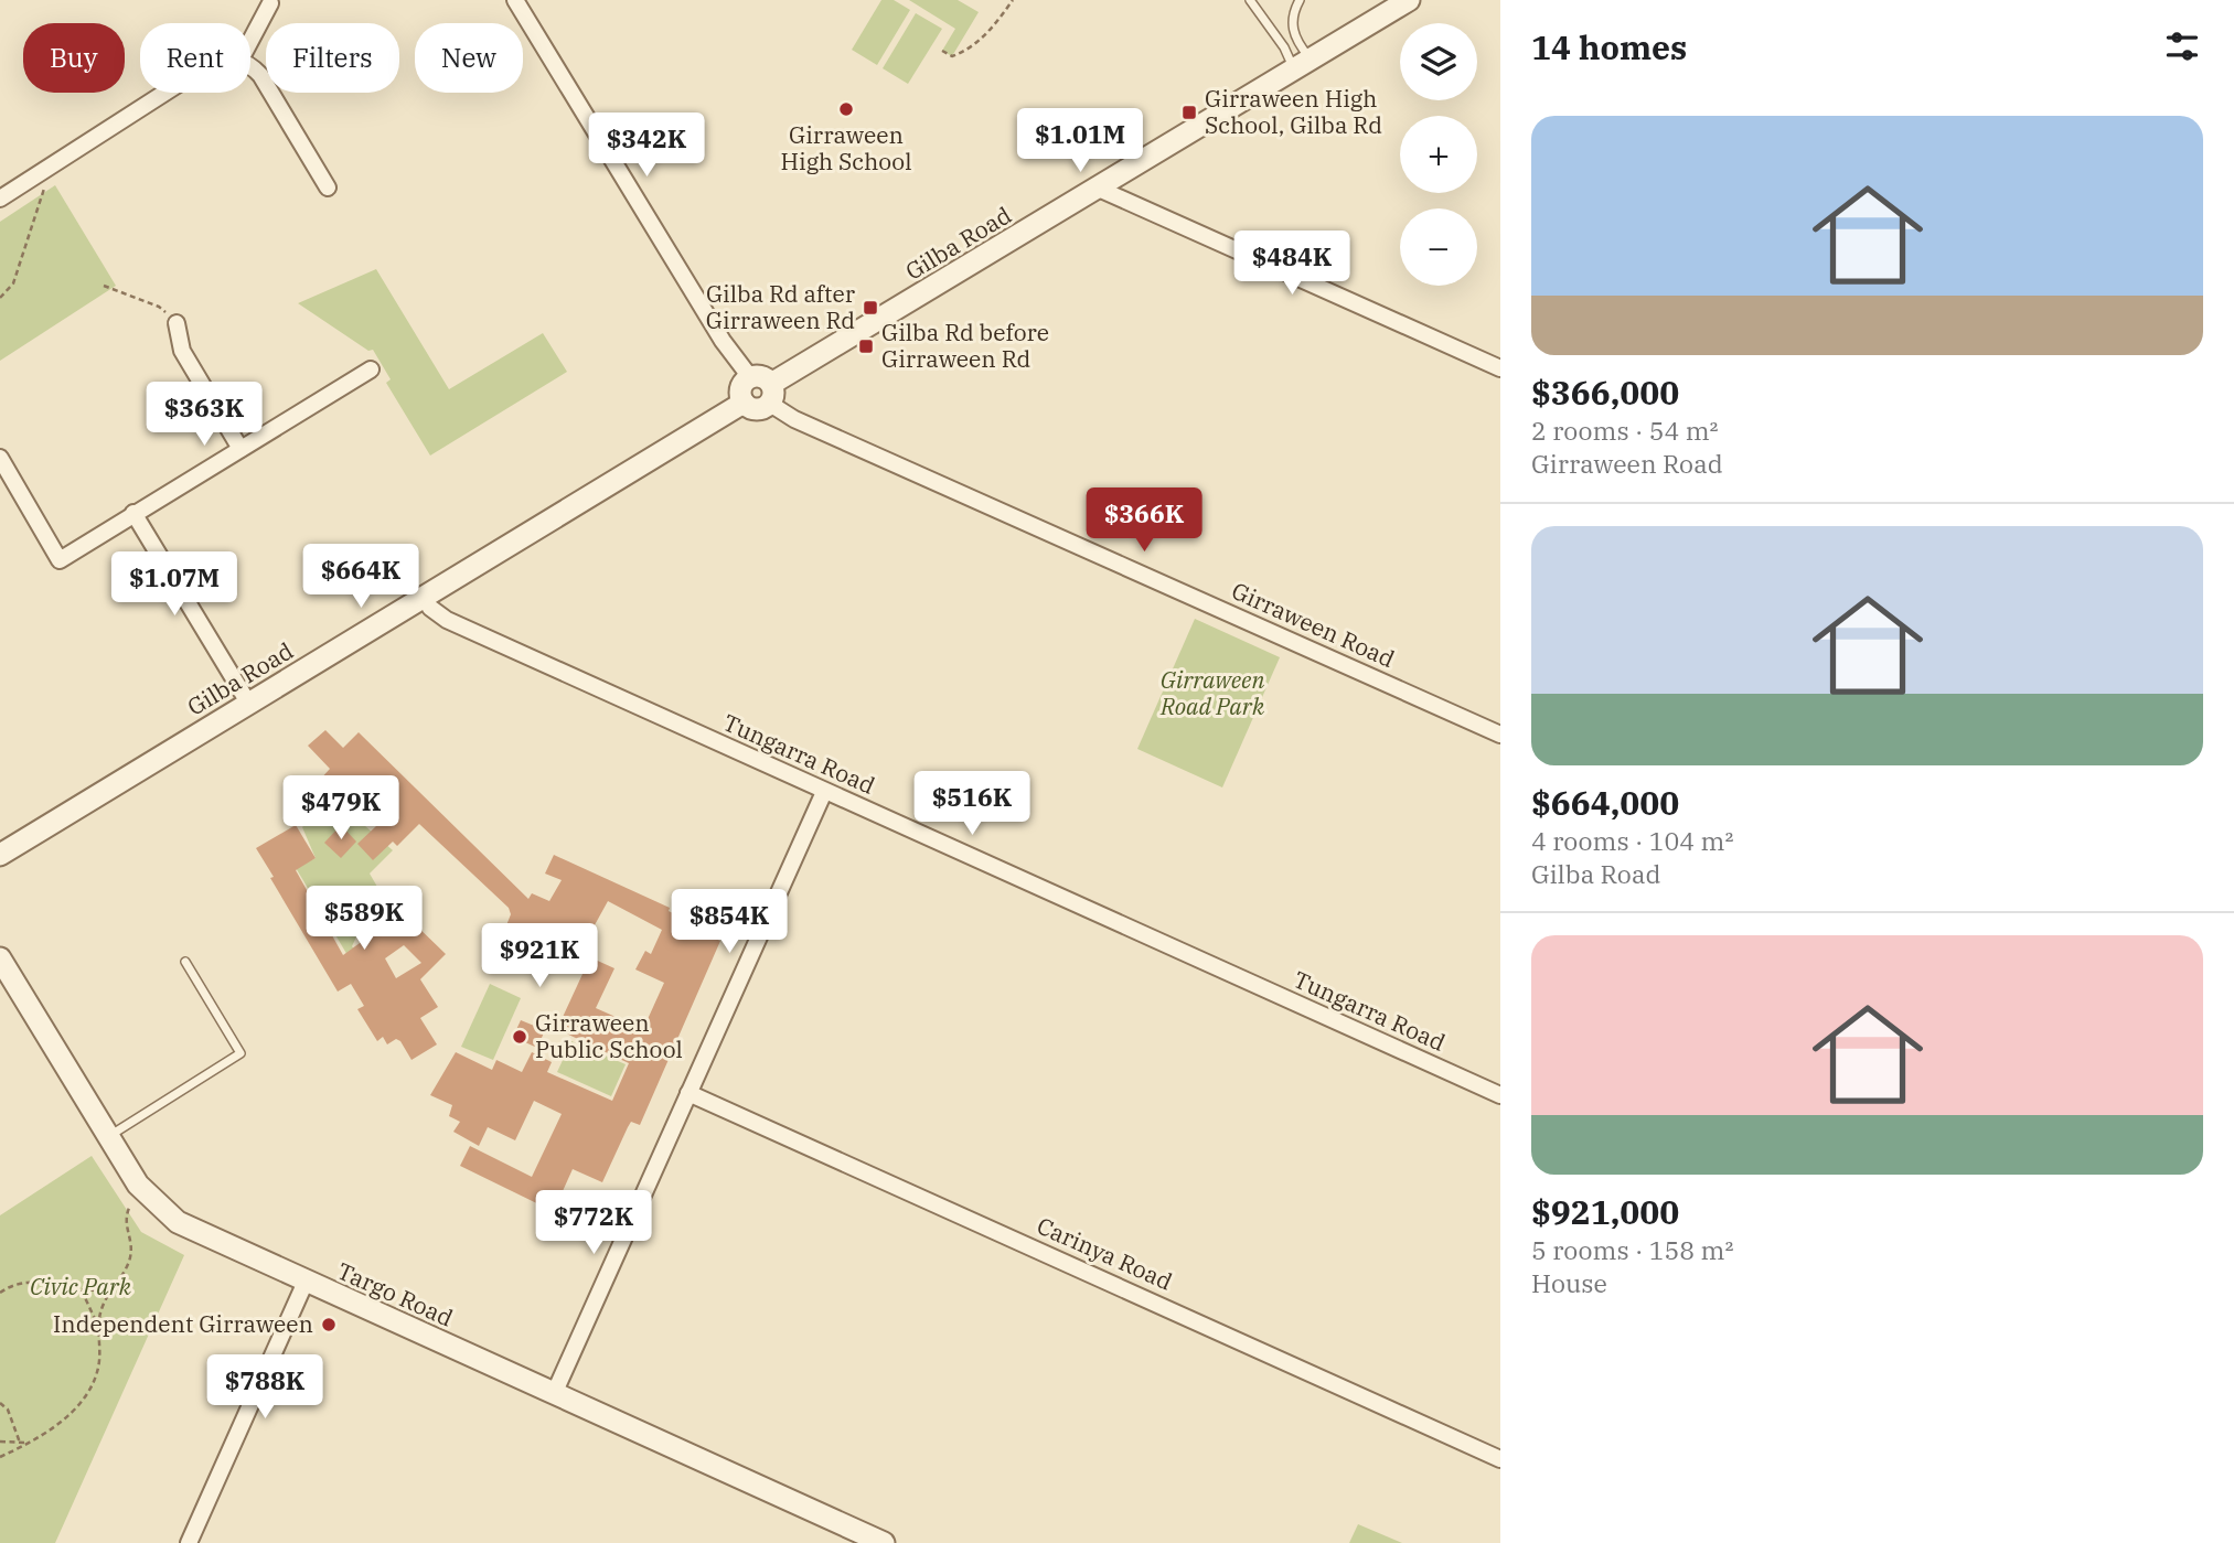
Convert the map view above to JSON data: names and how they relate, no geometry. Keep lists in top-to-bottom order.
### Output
{
  "streets": {
    "street": [
      "Gilba Road",
      "Girraween Road",
      "Tungarra Road",
      "Carinya Road",
      "Targo Road"
    ]
  },
  "crossings": [
    ["Gilba Road", "Girraween Road"],
    ["Gilba Road", "Tungarra Road"]
  ],
  "parks": ["Girraween Road Park", "Civic Park"],
  "places": {
    "other": ["Girraween High School", "Girraween Public School", "Independent Girraween"],
    "transit": ["Girraween High School, Gilba Rd", "Gilba Rd after Girraween Rd", "Gilba Rd before Girraween Rd"]
  },
  "page": {
    "heading": "14 homes",
    "map_buttons": ["+", "−"],
    "chip": [
      "Buy",
      "Rent",
      "Filters",
      "New"
    ],
    "list": [
      {
        "name": "$366,000",
        "note": "2 rooms · 54 m² · Girraween Road"
      },
      {
        "name": "$664,000",
        "note": "4 rooms · 104 m² · Gilba Road"
      },
      {
        "name": "$921,000",
        "note": "5 rooms · 158 m² · House"
      }
    ],
    "price": [
      "$1.01M",
      "$342K",
      "$484K",
      "$363K",
      "$366K",
      "$664K",
      "$1.07M",
      "$516K",
      "$479K",
      "$589K",
      "$854K",
      "$921K",
      "$772K",
      "$788K"
    ]
  }
}
